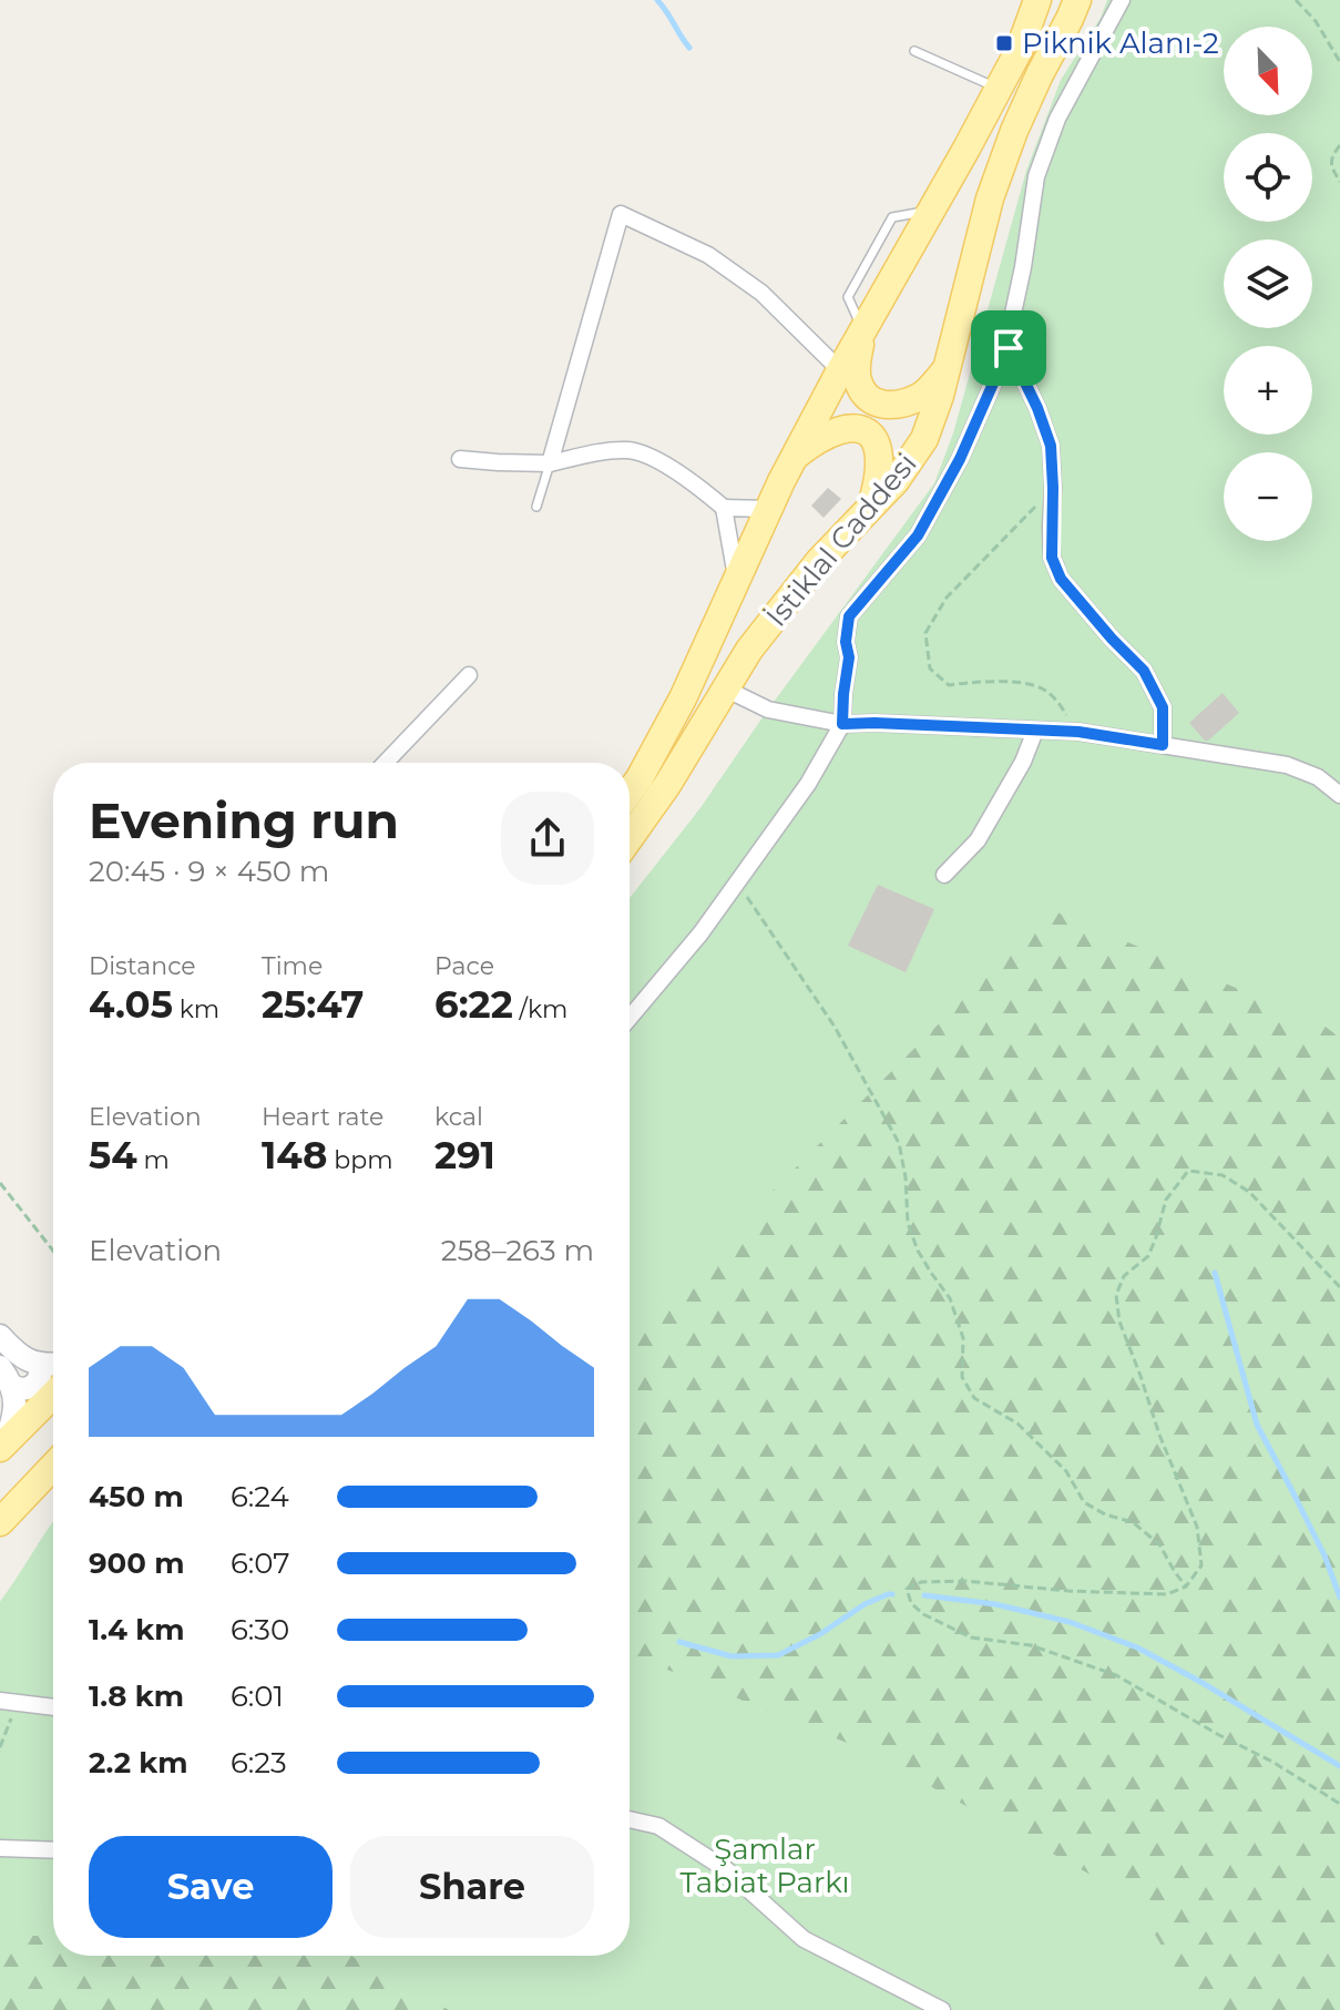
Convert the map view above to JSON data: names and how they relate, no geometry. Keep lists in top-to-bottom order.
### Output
{
  "streets": {
    "main road": ["İstiklal Caddesi"]
  },
  "parks": ["Şamlar Tabiat Parkı"],
  "places": {
    "transit": ["Piknik Alanı-2"]
  },
  "north": "bottom right",
  "page": {
    "map_buttons": ["+", "−"],
    "heading": ["Evening run", "20:45 · 9 × 450 m"],
    "stats": [
      ["Distance", "4.05 km"],
      ["Time", "25:47"],
      ["Pace", "6:22 /km"],
      ["Elevation", "54 m"],
      ["Heart rate", "148 bpm"],
      ["kcal", "291"]
    ],
    "chart": ["Elevation", "258–263 m"],
    "list": [
      {
        "name": "450 m",
        "note": "6:24"
      },
      {
        "name": "900 m",
        "note": "6:07"
      },
      {
        "name": "1.4 km",
        "note": "6:30"
      },
      {
        "name": "1.8 km",
        "note": "6:01"
      },
      {
        "name": "2.2 km",
        "note": "6:23"
      }
    ],
    "buttons": ["Save", "Share"]
  }
}
